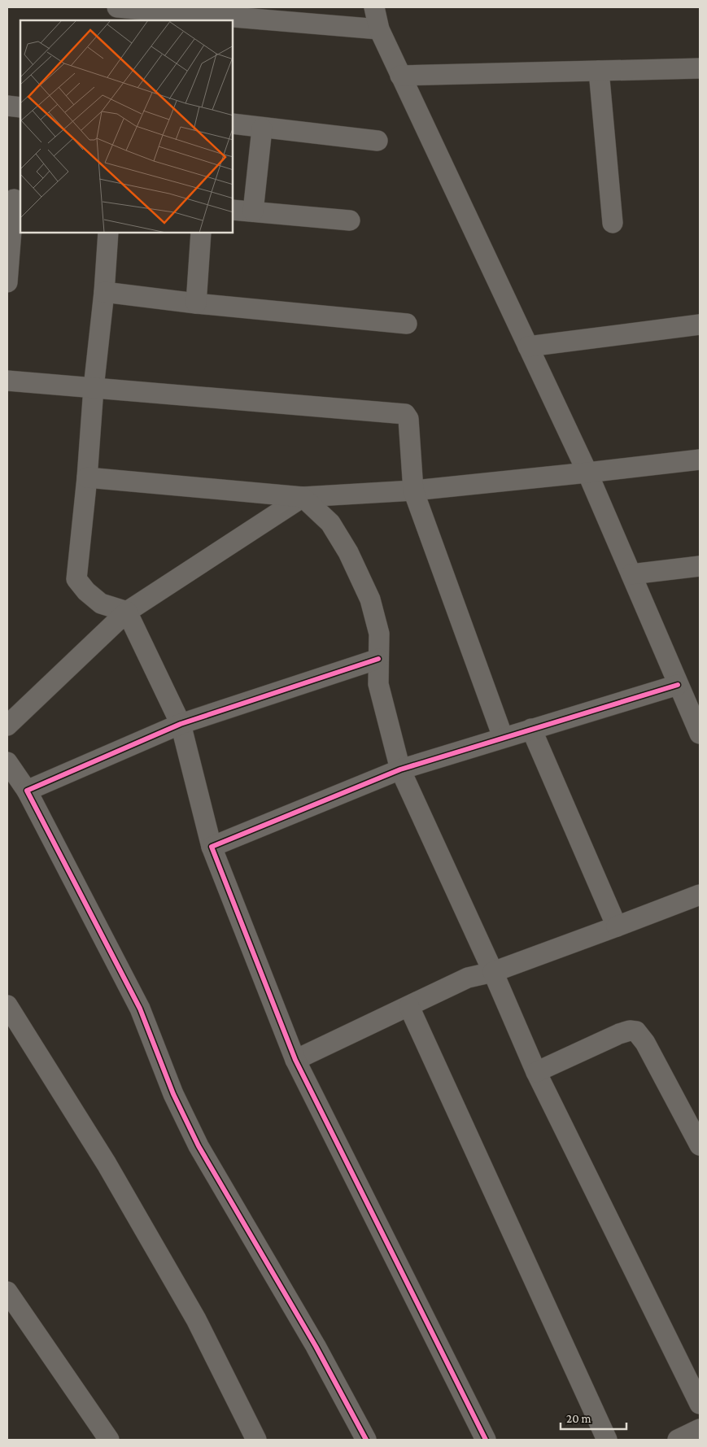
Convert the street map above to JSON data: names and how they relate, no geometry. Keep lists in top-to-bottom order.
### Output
{
  "scale_bar": "20 m"
}
